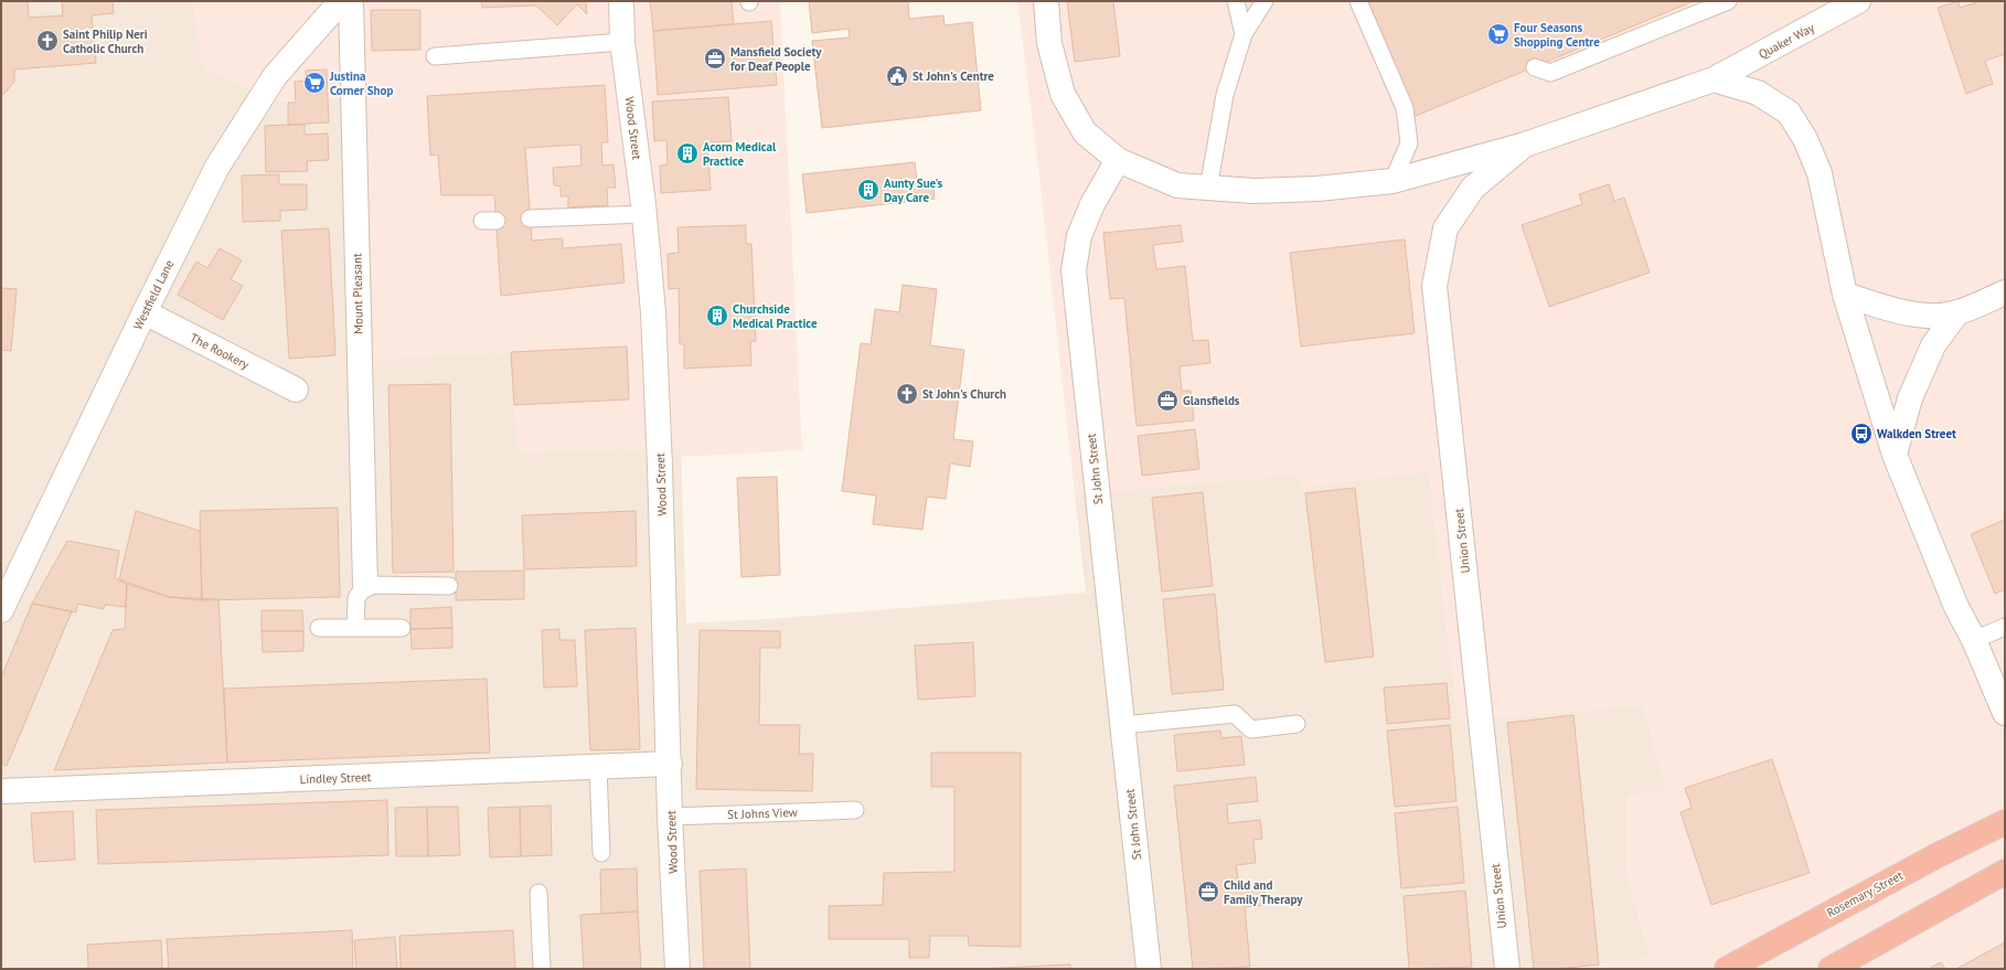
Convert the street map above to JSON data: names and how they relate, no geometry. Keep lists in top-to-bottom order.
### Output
{
  "streets": {
    "highway": ["Rosemary Street"],
    "street": [
      "Quaker Way",
      "Wood Street",
      "Mount Pleasant",
      "Westfield Lane",
      "The Rookery",
      "St John Street",
      "Union Street",
      "Lindley Street"
    ],
    "lane": ["St Johns View"]
  },
  "crossings": [
    ["Quaker Way", "St John Street"],
    ["Quaker Way", "Union Street"],
    ["Wood Street", "Lindley Street"],
    ["Wood Street", "St Johns View"],
    ["Westfield Lane", "The Rookery"]
  ],
  "places": {
    "supermarket": ["Four Seasons Shopping Centre", "Justina Corner Shop"],
    "church": ["Saint Philip Neri Catholic Church", "St John's Church"],
    "office": ["Mansfield Society for Deaf People", "Glansfields", "Child and Family Therapy"],
    "public building": ["St John's Centre"],
    "building": ["Acorn Medical Practice", "Aunty Sue's Day Care", "Churchside Medical Practice"],
    "bus stop": ["Walkden Street"]
  }
}
